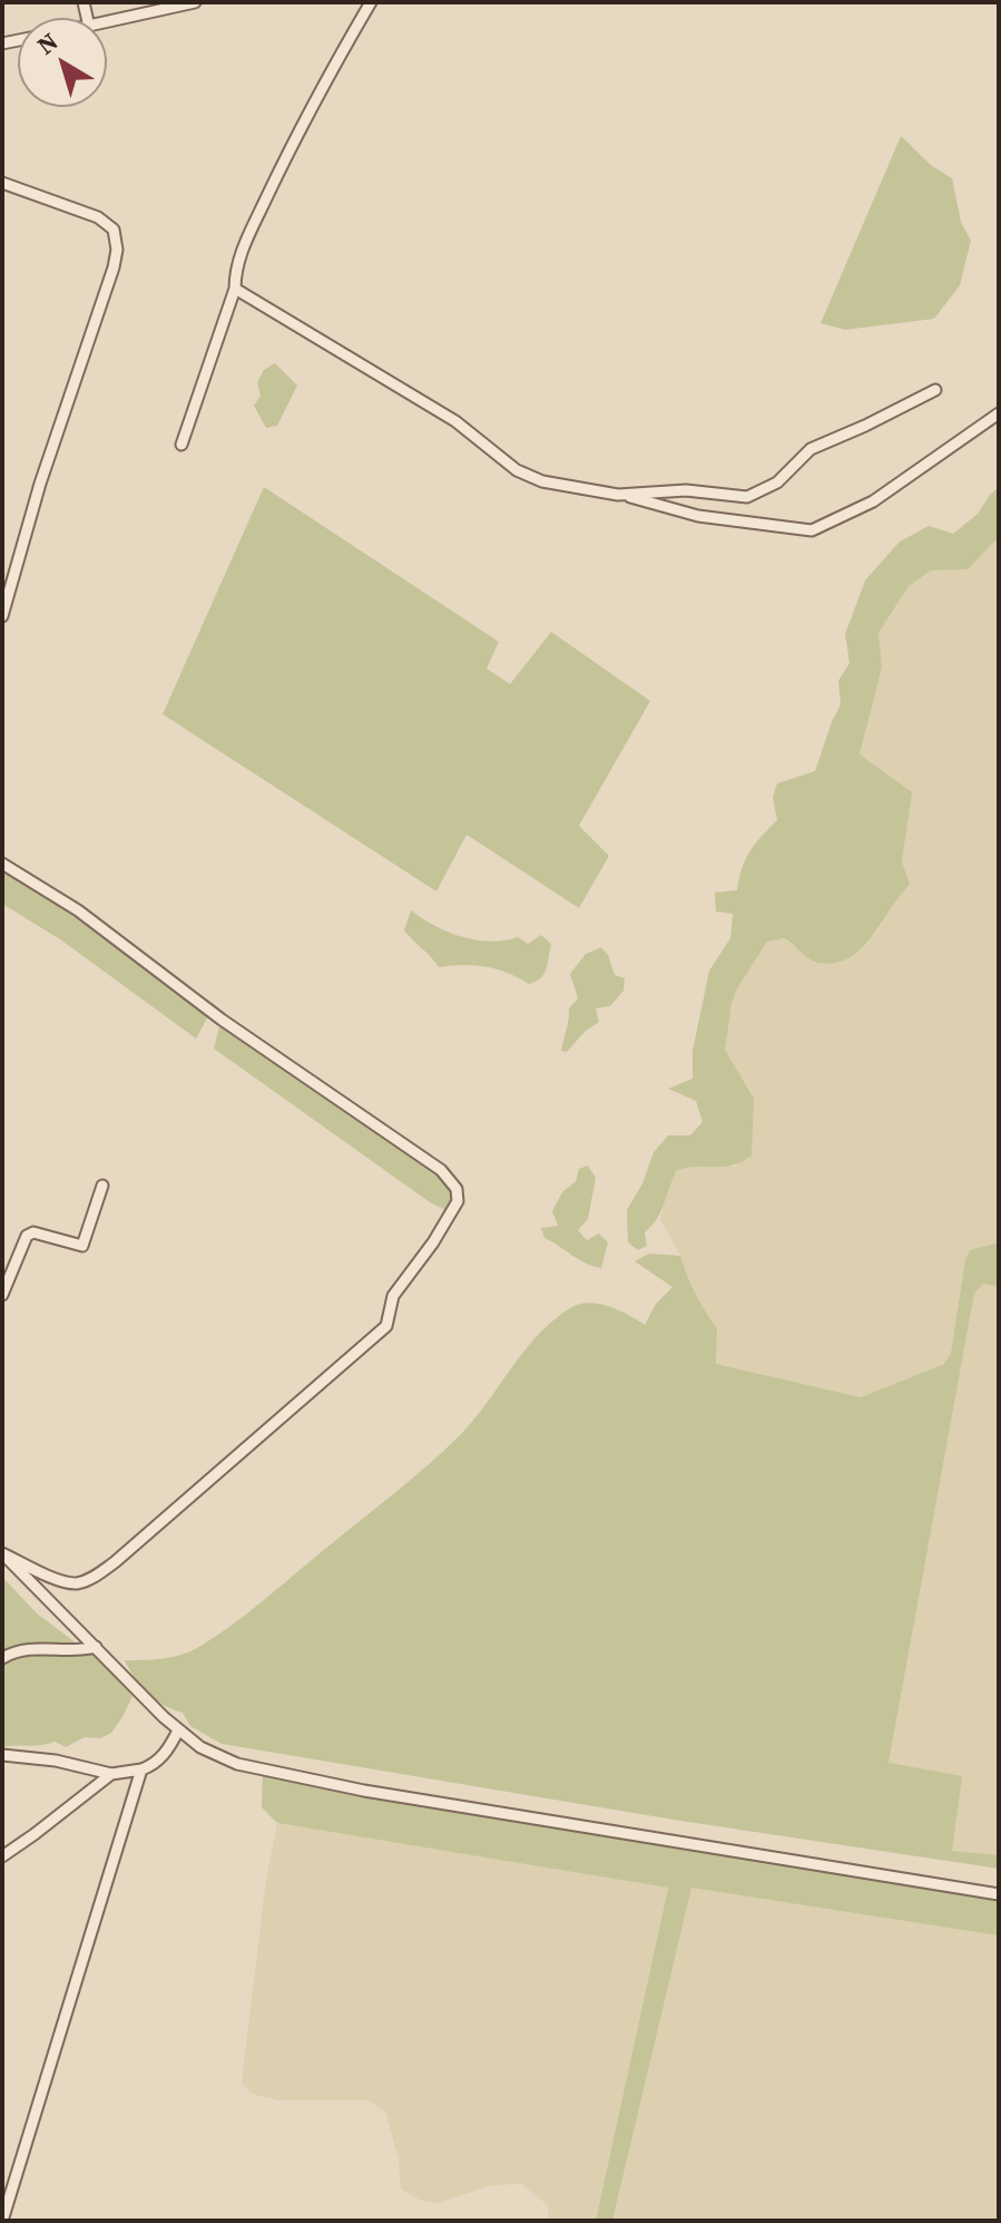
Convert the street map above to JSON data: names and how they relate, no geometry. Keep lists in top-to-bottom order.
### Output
{
  "north": "top left"
}
